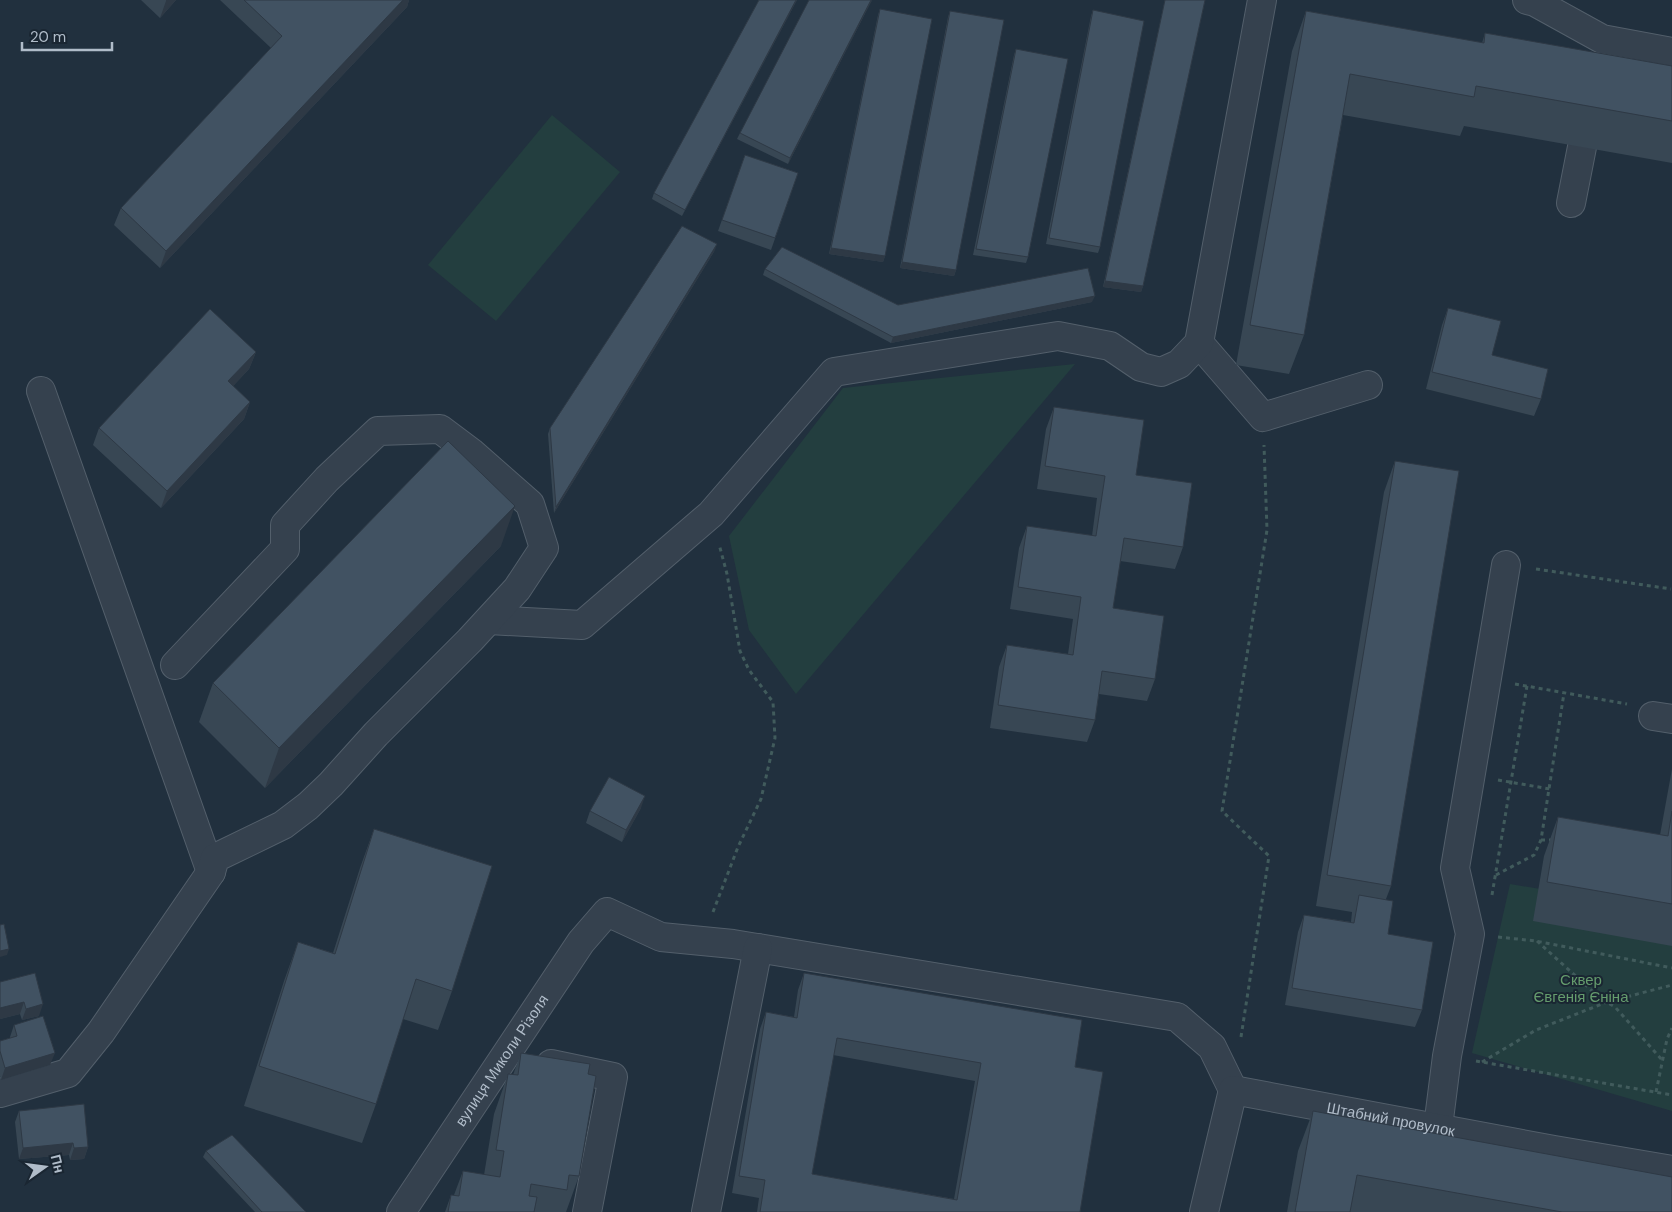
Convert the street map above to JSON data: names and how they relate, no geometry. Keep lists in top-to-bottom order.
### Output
{
  "streets": {
    "street": ["вулиця Миколи Різоля", "Штабний провулок"]
  },
  "parks": ["Сквер Євгенія Єніна"],
  "scale_bar": "20 m",
  "north": "right"
}
